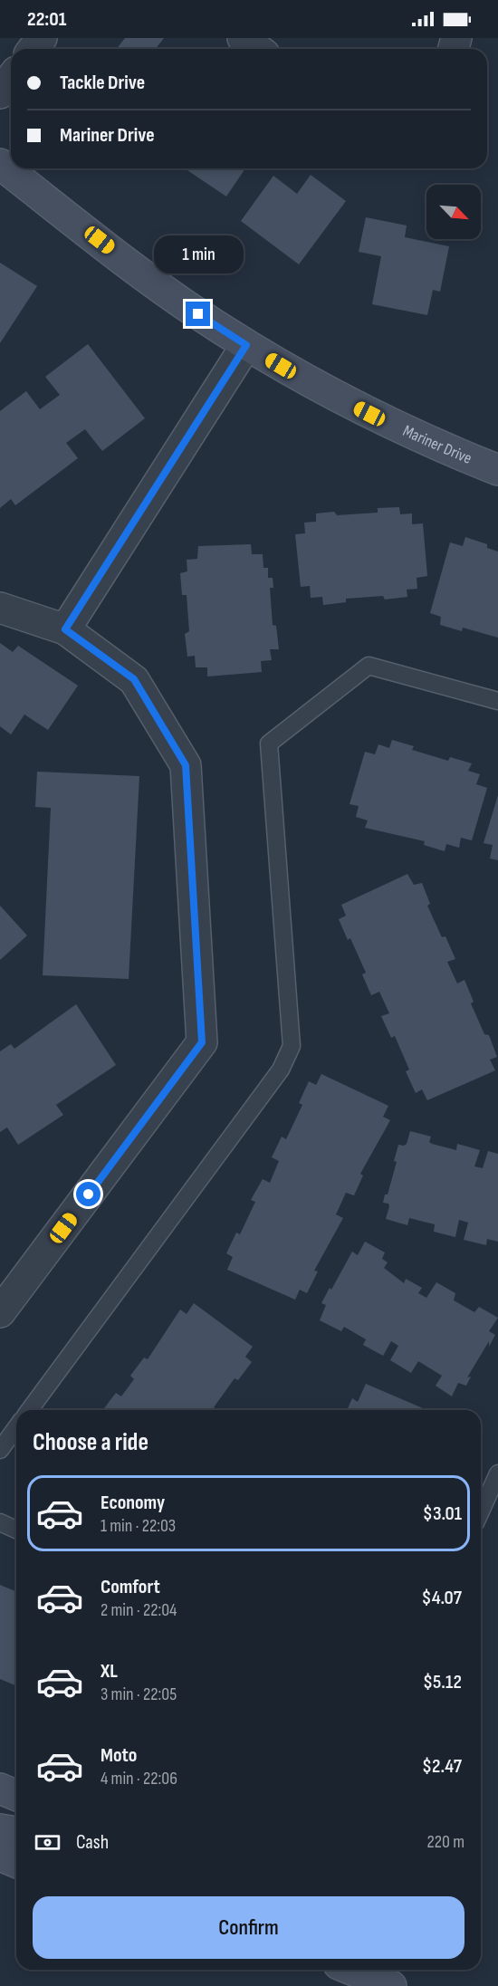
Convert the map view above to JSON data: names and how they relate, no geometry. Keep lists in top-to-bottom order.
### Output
{
  "streets": {
    "street": ["Mariner Drive"]
  },
  "north": "bottom right",
  "page": {
    "status": "22:01",
    "banner": ["Tackle Drive", "Mariner Drive"],
    "bubble": "1 min",
    "heading": "Choose a ride",
    "list": [
      {
        "name": "Economy",
        "note": "1 min · 22:03",
        "value": "$3.01"
      },
      {
        "name": "Comfort",
        "note": "2 min · 22:04",
        "value": "$4.07"
      },
      {
        "name": "XL",
        "note": "3 min · 22:05",
        "value": "$5.12"
      },
      {
        "name": "Moto",
        "note": "4 min · 22:06",
        "value": "$2.47"
      }
    ],
    "pay": ["Cash", "220 m"],
    "buttons": "Confirm"
  }
}
